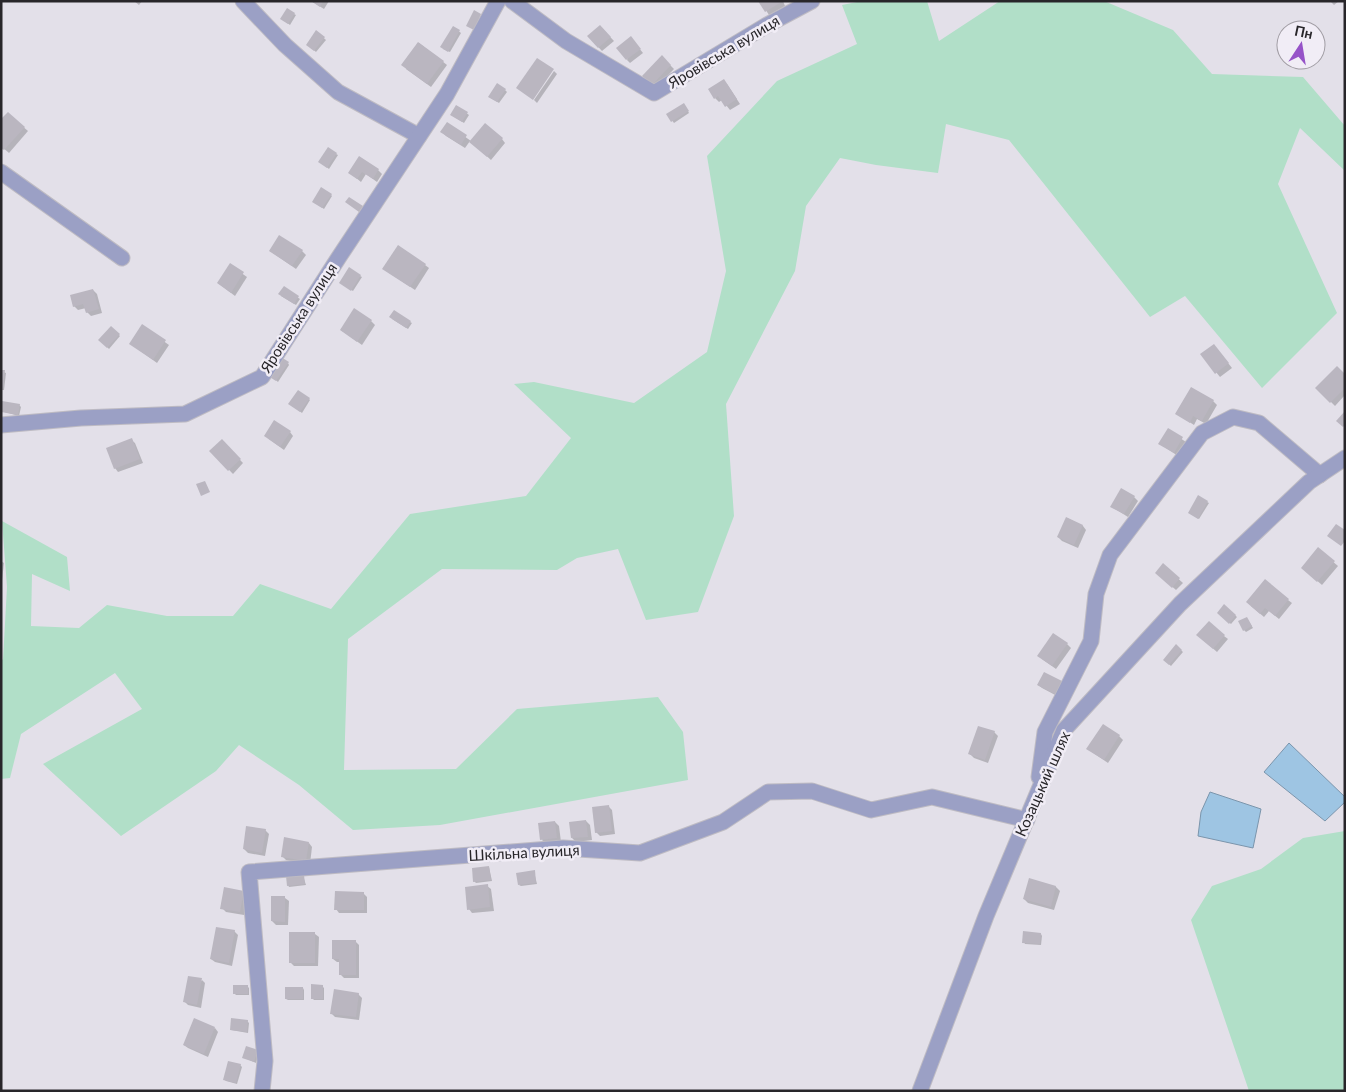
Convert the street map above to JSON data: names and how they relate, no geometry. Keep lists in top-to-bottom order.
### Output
{
  "streets": {
    "street": ["Яровівська вулиця", "Козацький шлях", "Шкільна вулиця"]
  },
  "crossings": [
    ["Козацький шлях", "Шкільна вулиця"]
  ],
  "north": "top"
}
